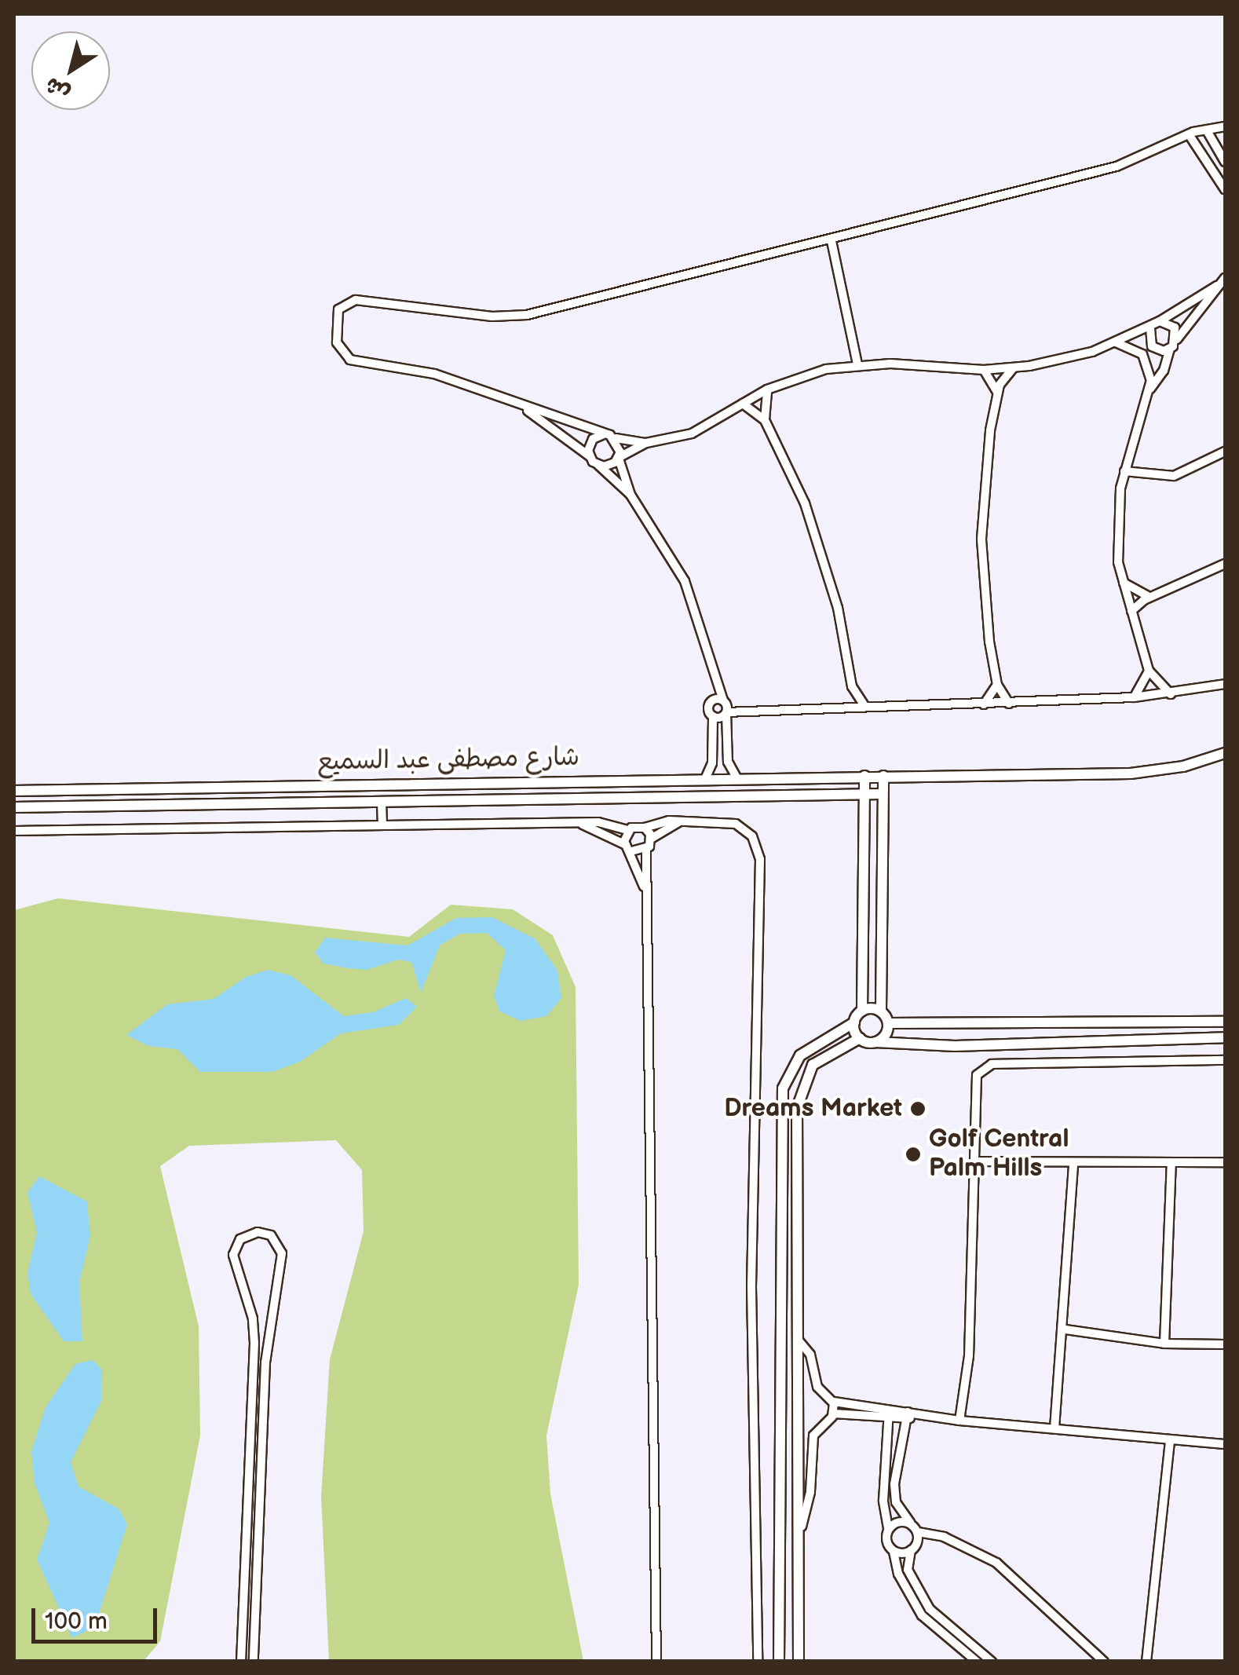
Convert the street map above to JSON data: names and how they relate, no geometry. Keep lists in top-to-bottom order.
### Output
{
  "streets": {
    "street": ["شارع مصطفى عبد السميع"]
  },
  "places": ["Dreams Market", "Golf Central Palm Hills"],
  "scale_bar": "100 m",
  "north": "bottom left"
}
